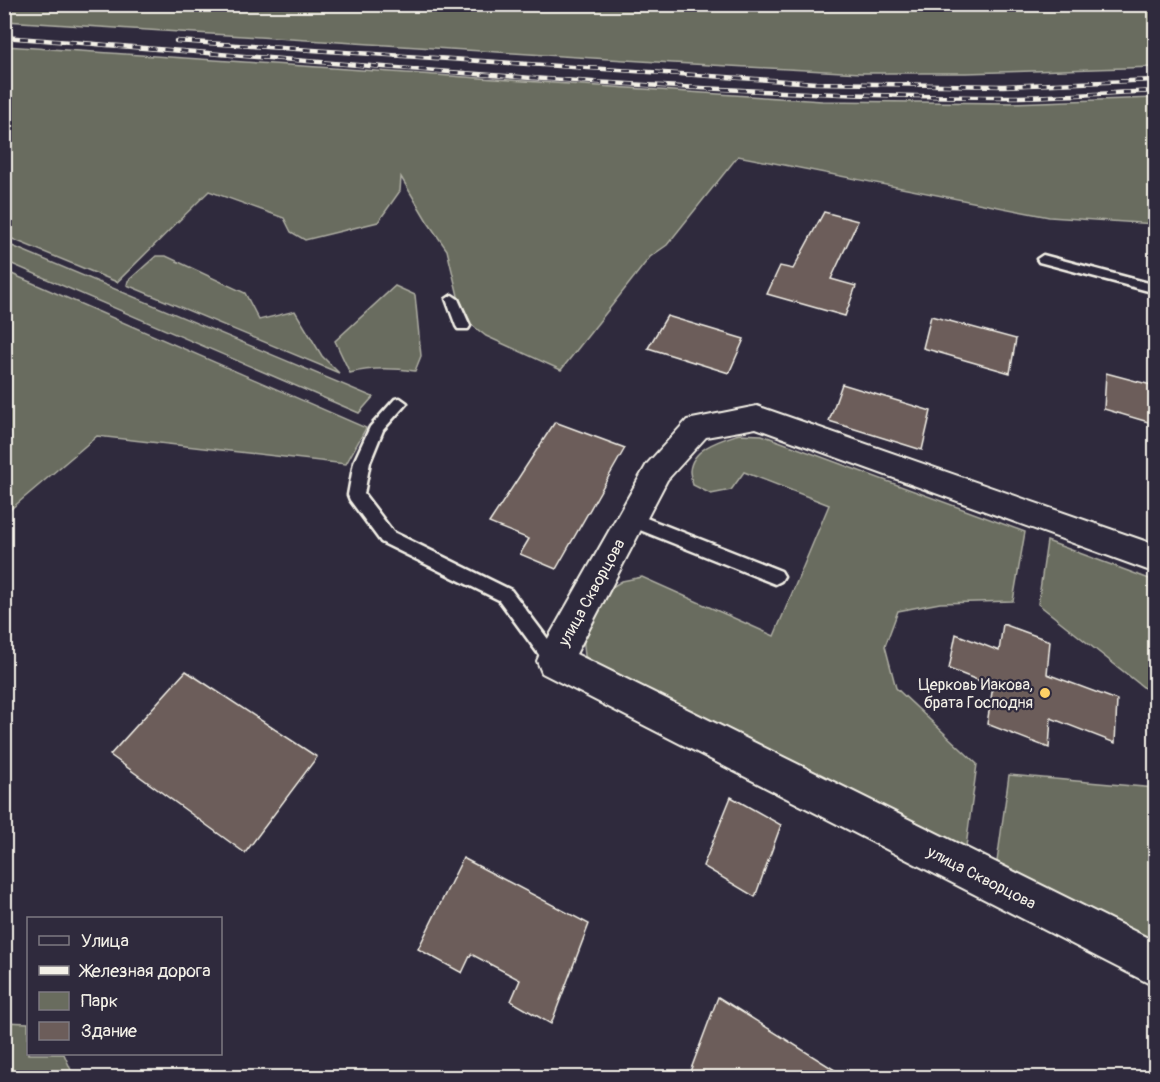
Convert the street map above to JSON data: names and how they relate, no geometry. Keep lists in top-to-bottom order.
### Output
{
  "streets": {
    "street": ["улица Скворцова"]
  },
  "places": ["Церковь Иакова, брата Господня"],
  "legend": [
    "Улица",
    "Железная дорога",
    "Парк",
    "Здание"
  ]
}
